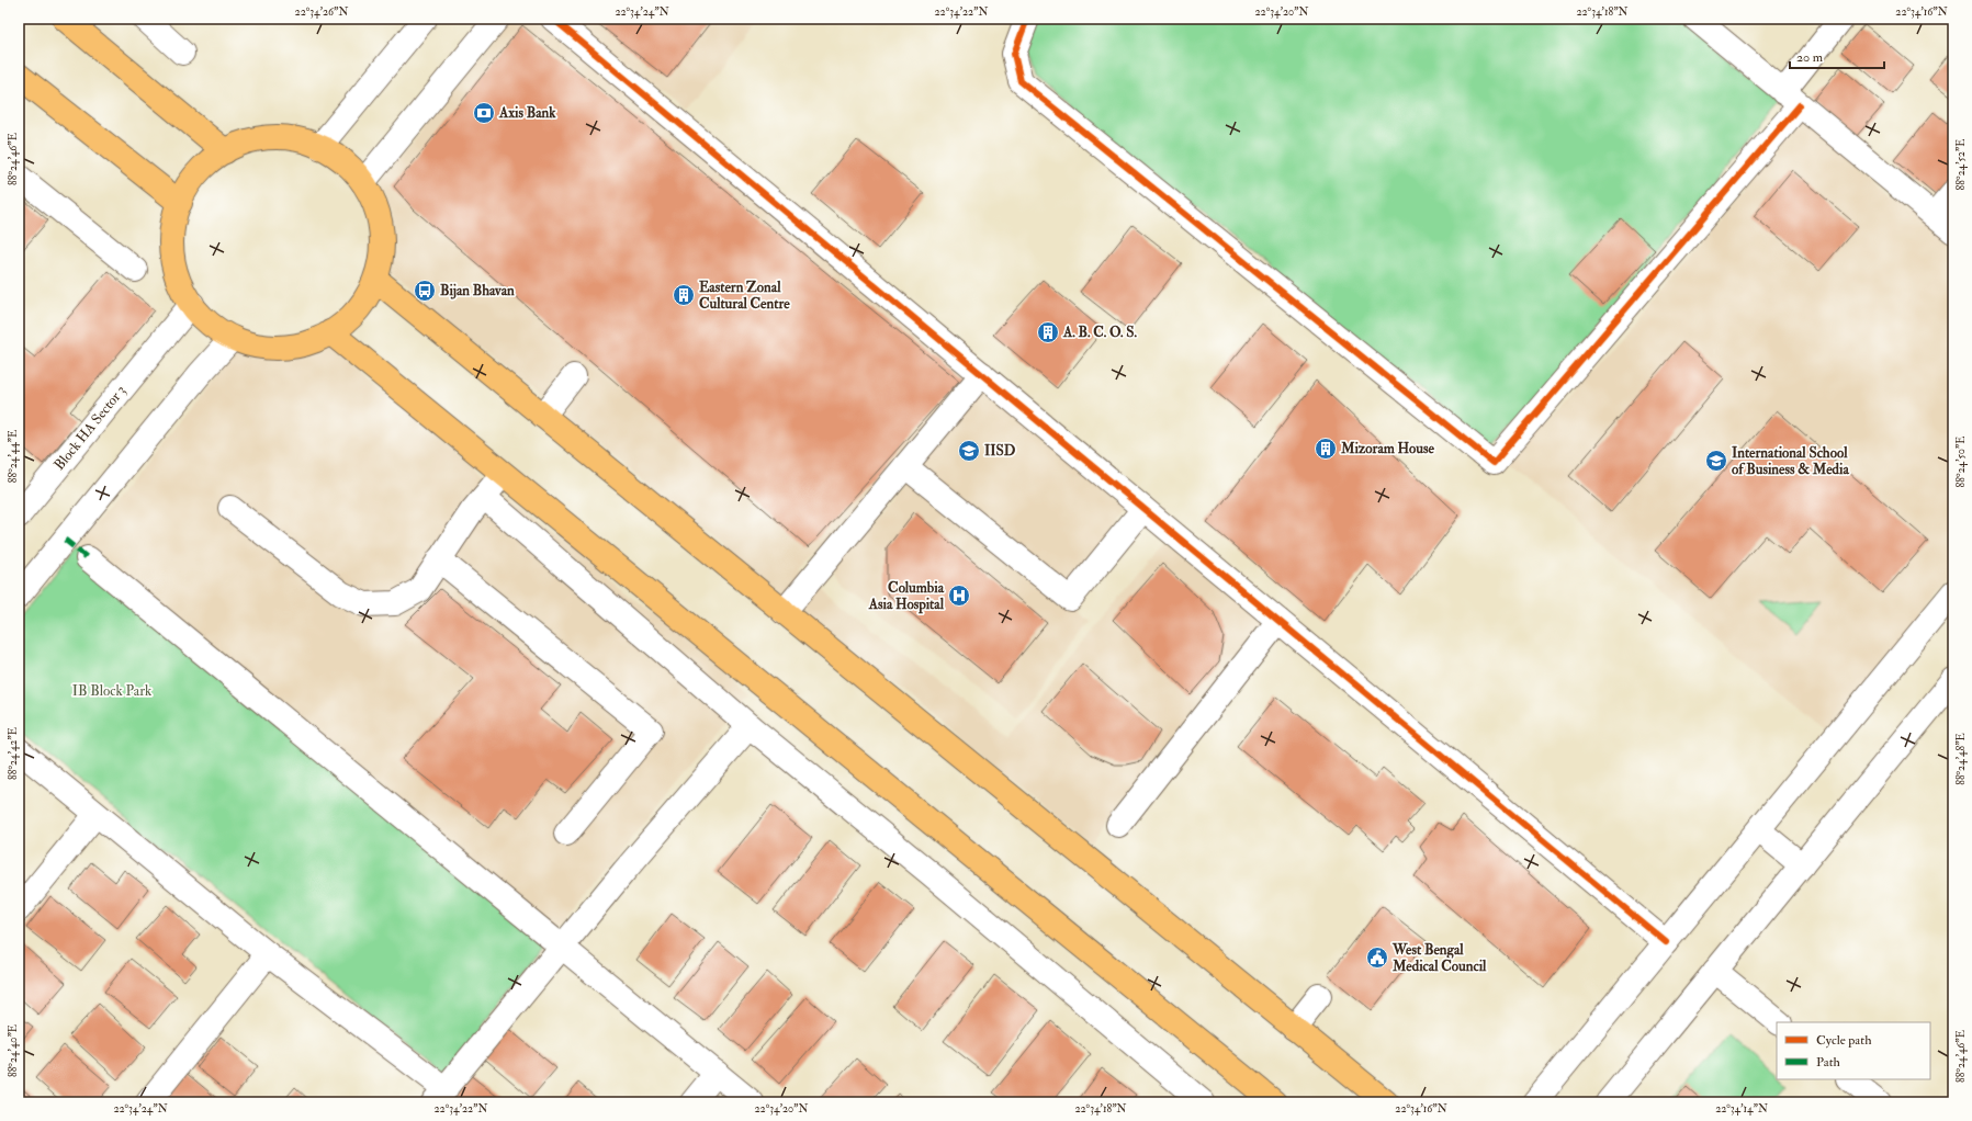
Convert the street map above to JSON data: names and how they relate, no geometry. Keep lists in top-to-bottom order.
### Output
{
  "streets": {
    "street": ["Block HA Sector 3"]
  },
  "parks": ["IB Block Park"],
  "places": {
    "bank": ["Axis Bank"],
    "bus stop": ["Bijan Bhavan"],
    "building": ["Eastern Zonal Cultural Centre", "A. B. C. O. S.", "Mizoram House"],
    "school or university": ["IISD", "International School of Business & Media"],
    "hospital": ["Columbia Asia Hospital"],
    "public building": ["West Bengal Medical Council"]
  },
  "legend": ["Cycle path", "Path"],
  "scale_bar": "20 m",
  "coordinates": [
    "22°34'26\"N",
    "22°34'24\"N",
    "22°34'22\"N",
    "22°34'20\"N",
    "22°34'18\"N",
    "22°34'16\"N",
    "88°24'46\"E",
    "88°24'52\"E",
    "88°24'44\"E",
    "88°24'50\"E",
    "88°24'42\"E",
    "88°24'48\"E",
    "88°24'40\"E",
    "22°34'14\"N"
  ]
}
